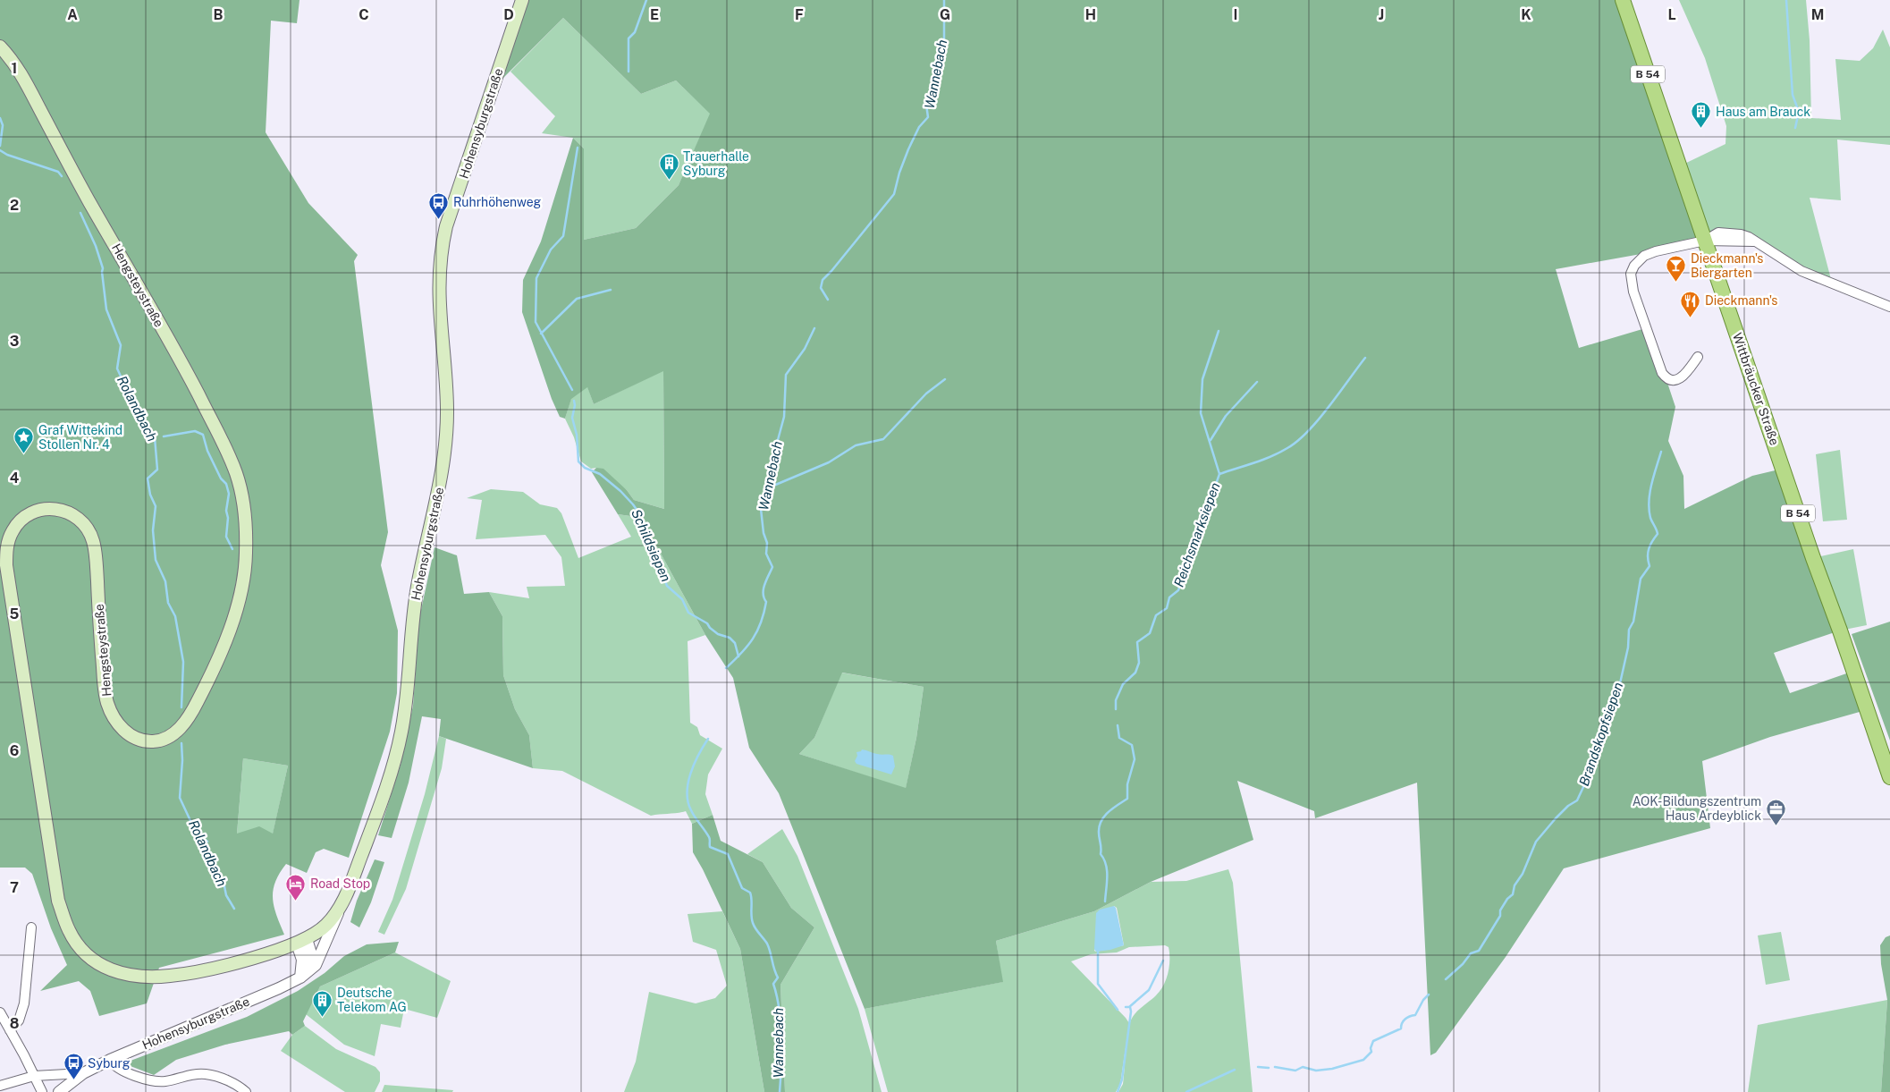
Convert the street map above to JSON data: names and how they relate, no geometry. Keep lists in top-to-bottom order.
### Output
{
  "streets": {
    "main road": [
      "B 54",
      "Hohensyburgstraße",
      "Hengsteystraße",
      "Wittbräucker Straße"
    ]
  },
  "crossings": [
    ["Hohensyburgstraße", "Hengsteystraße"]
  ],
  "water": [
    "Wannebach",
    "Rolandbach",
    "Reichsmarksiepen",
    "Schildsiepen",
    "Brandskopfsiepen"
  ],
  "places": {
    "building": ["Haus am Brauck", "Trauerhalle Syburg", "Deutsche Telekom AG"],
    "bus stop": ["Ruhrhöhenweg", "Syburg"],
    "bar": ["Dieckmann's Biergarten"],
    "restaurant": ["Dieckmann's"],
    "place": ["Graf Wittekind Stollen Nr. 4"],
    "office": ["AOK-Bildungszentrum Haus Ardeyblick"],
    "hotel": ["Road Stop"]
  },
  "grid": {
    "columns": [
      "A",
      "B",
      "C",
      "D",
      "E",
      "F",
      "G",
      "H",
      "I",
      "J",
      "K",
      "L",
      "M"
    ],
    "rows": [
      "1",
      "2",
      "3",
      "4",
      "5",
      "6",
      "7",
      "8"
    ]
  }
}
